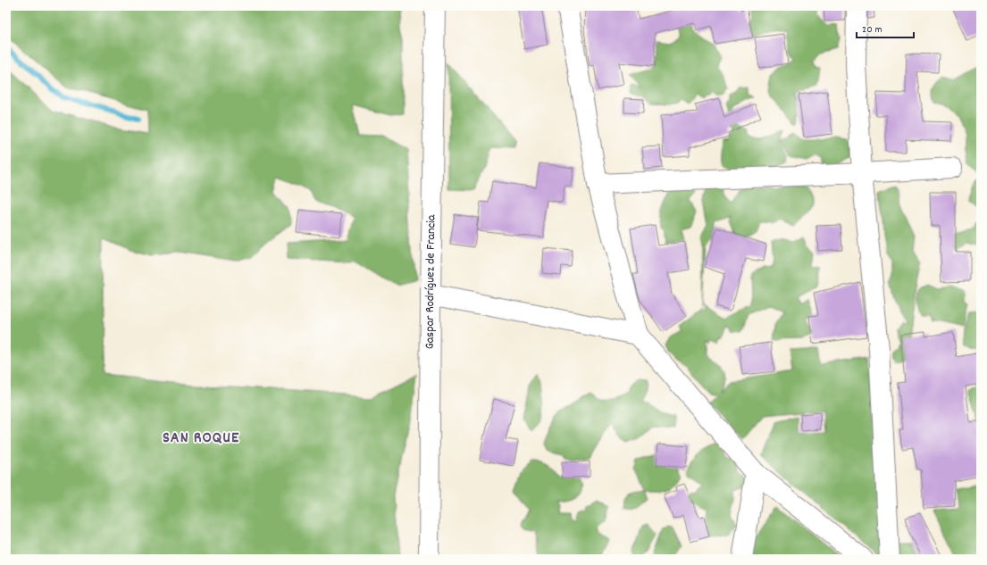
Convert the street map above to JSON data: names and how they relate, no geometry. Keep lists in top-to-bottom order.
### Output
{
  "streets": {
    "street": ["Gaspar Rodríguez de Francia"]
  },
  "districts": ["SAN ROQUE"],
  "scale_bar": "20 m"
}
